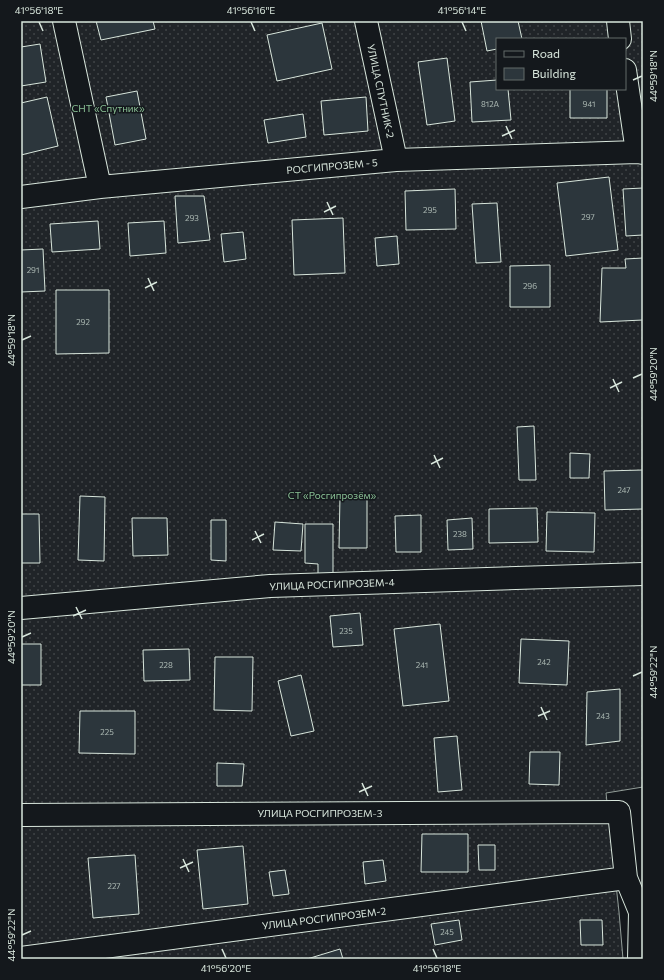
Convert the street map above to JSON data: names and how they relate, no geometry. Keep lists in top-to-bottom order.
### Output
{
  "streets": {
    "street": [
      "УЛИЦА СПУТНИК-2",
      "РОСГИПРОЗЕМ - 5",
      "УЛИЦА РОСГИПРОЗЕМ-4",
      "УЛИЦА РОСГИПРОЗЕМ-3",
      "УЛИЦА РОСГИПРОЗЕМ-2"
    ]
  },
  "crossings": [
    ["УЛИЦА СПУТНИК-2", "РОСГИПРОЗЕМ - 5"],
    ["УЛИЦА РОСГИПРОЗЕМ-3", "УЛИЦА РОСГИПРОЗЕМ-2"]
  ],
  "parks": ["СНТ «Спутник»", "СТ «Росгипрозём»"],
  "house_numbers": [
    "812А",
    "941",
    "295",
    "297",
    "293",
    "291",
    "296",
    "292",
    "247",
    "238",
    "235",
    "242",
    "228",
    "241",
    "243",
    "225",
    "227",
    "245"
  ],
  "legend": ["Road", "Building"],
  "coordinates": [
    "41°56'18\"E",
    "41°56'16\"E",
    "41°56'14\"E",
    "44°59'18\"N",
    "44°59'20\"N",
    "44°59'22\"N",
    "41°56'20\"E"
  ]
}
